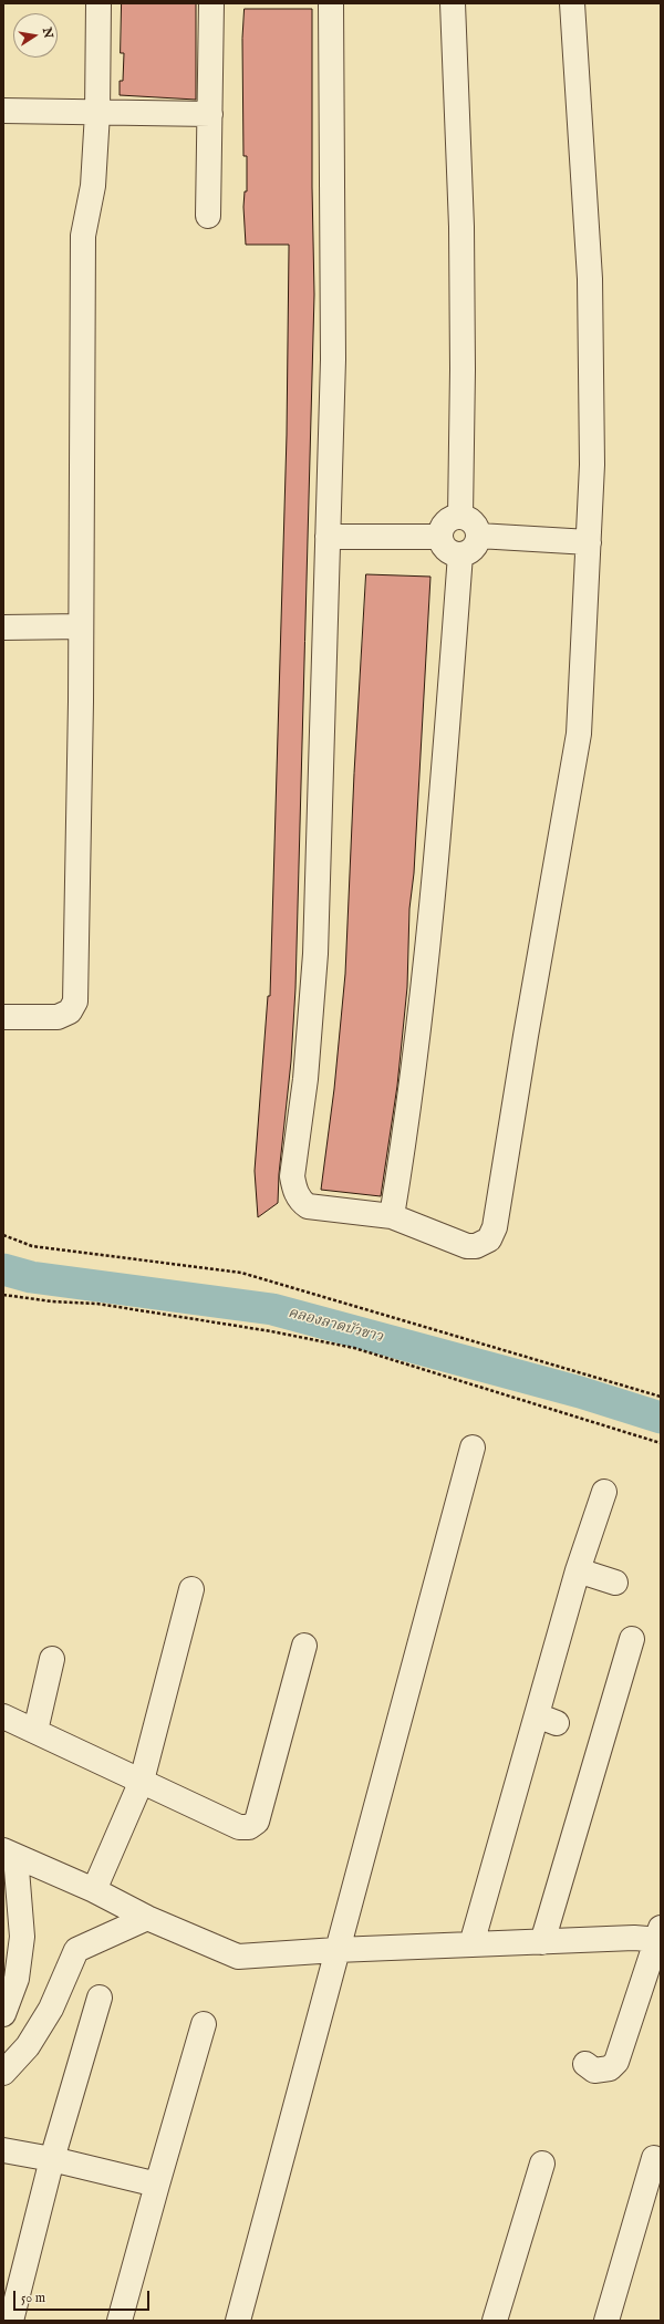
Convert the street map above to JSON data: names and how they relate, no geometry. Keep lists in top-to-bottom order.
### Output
{
  "water": ["คลองลาดบัวขาว"],
  "scale_bar": "50 m",
  "north": "right"
}
